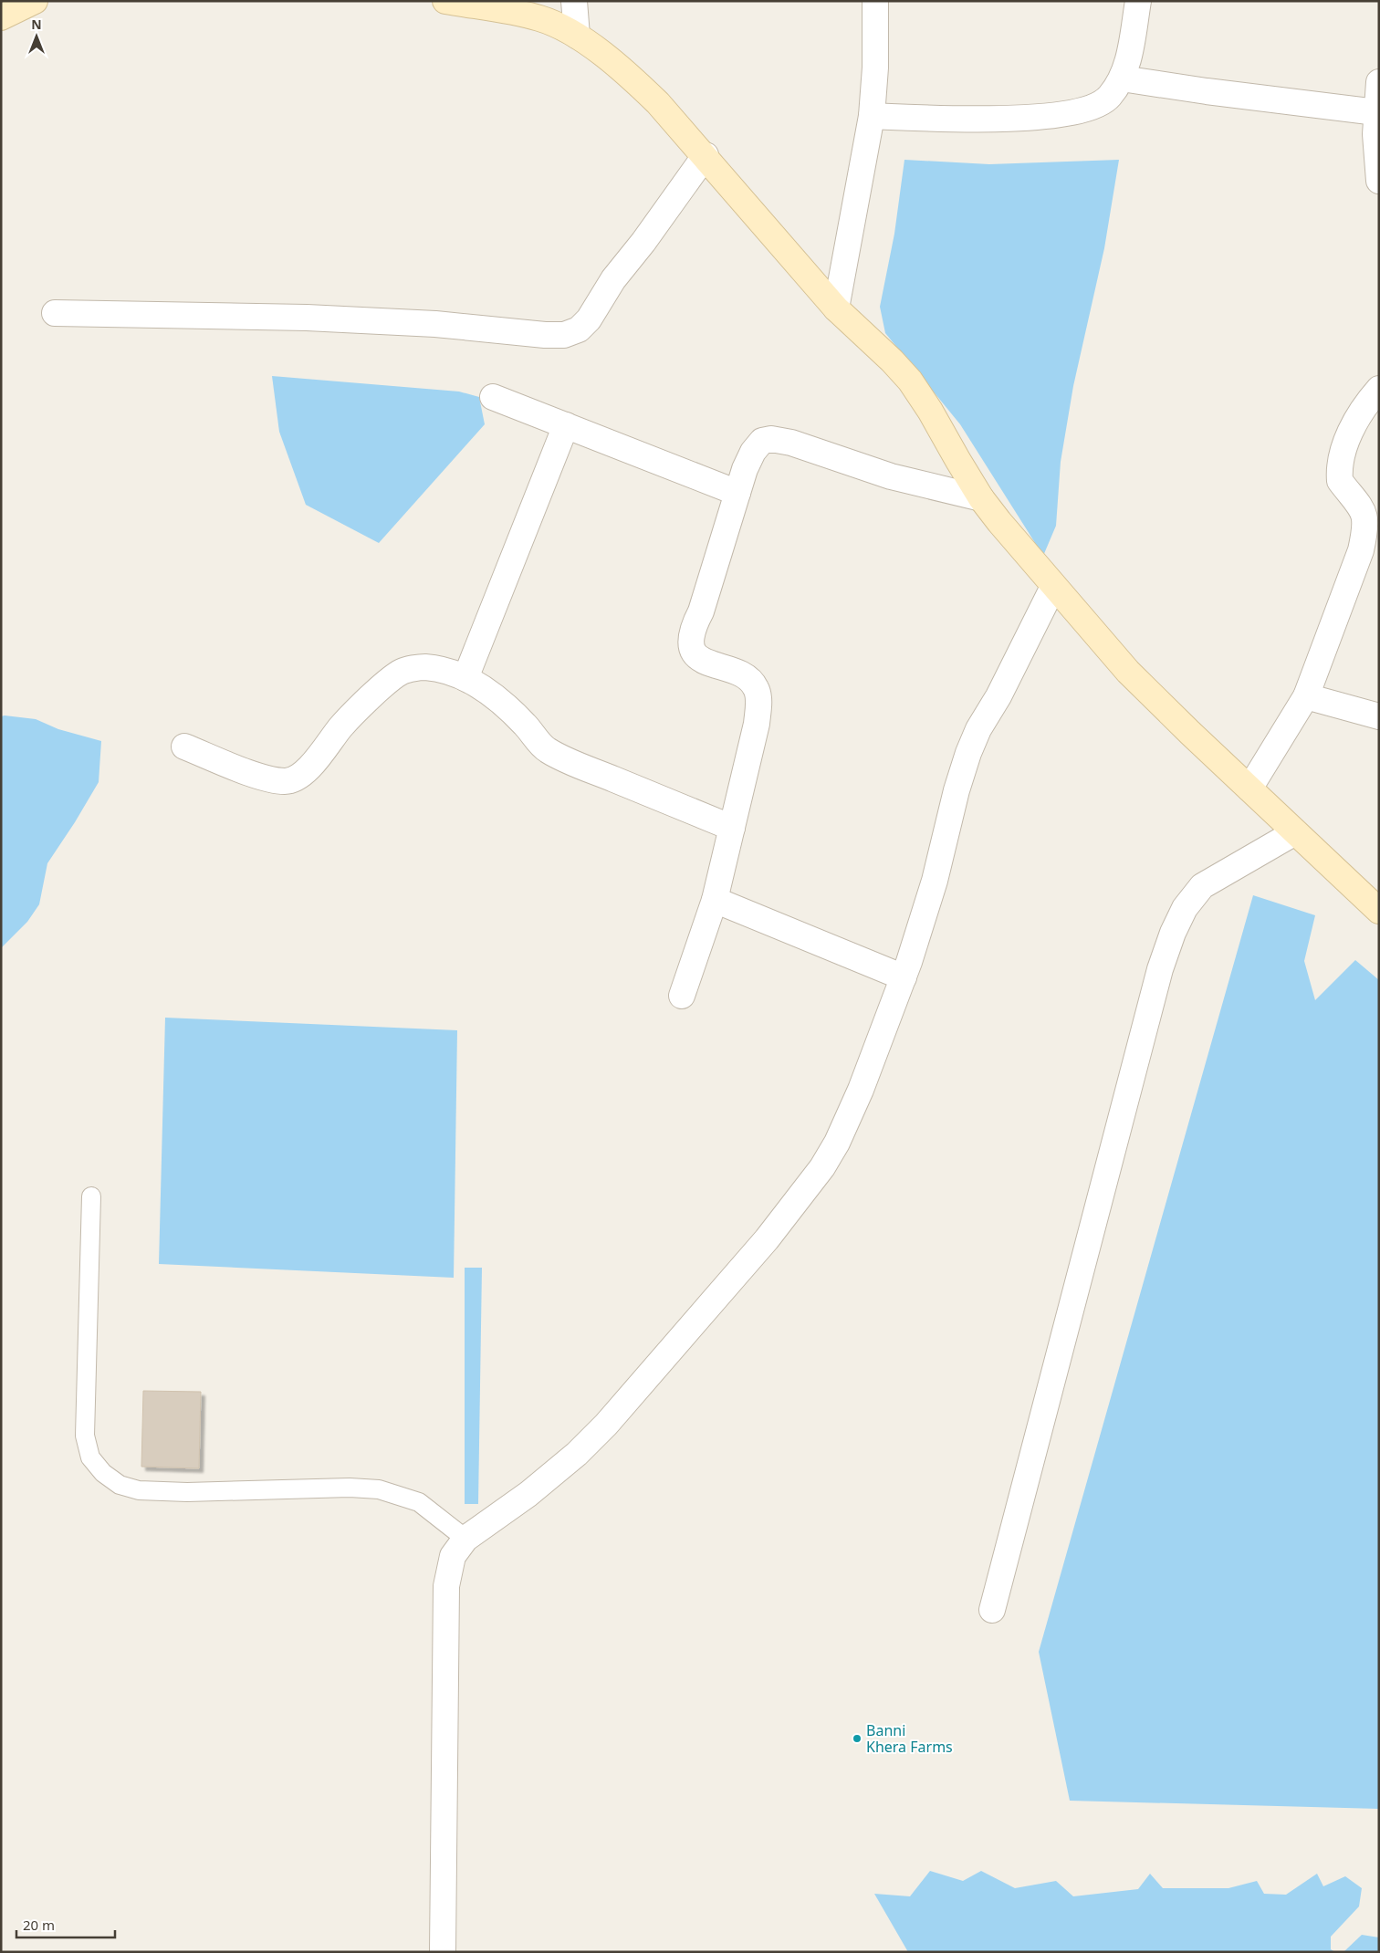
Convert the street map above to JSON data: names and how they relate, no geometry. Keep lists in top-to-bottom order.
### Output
{
  "places": ["Banni Khera Farms"],
  "scale_bar": "20 m",
  "north": "top"
}
